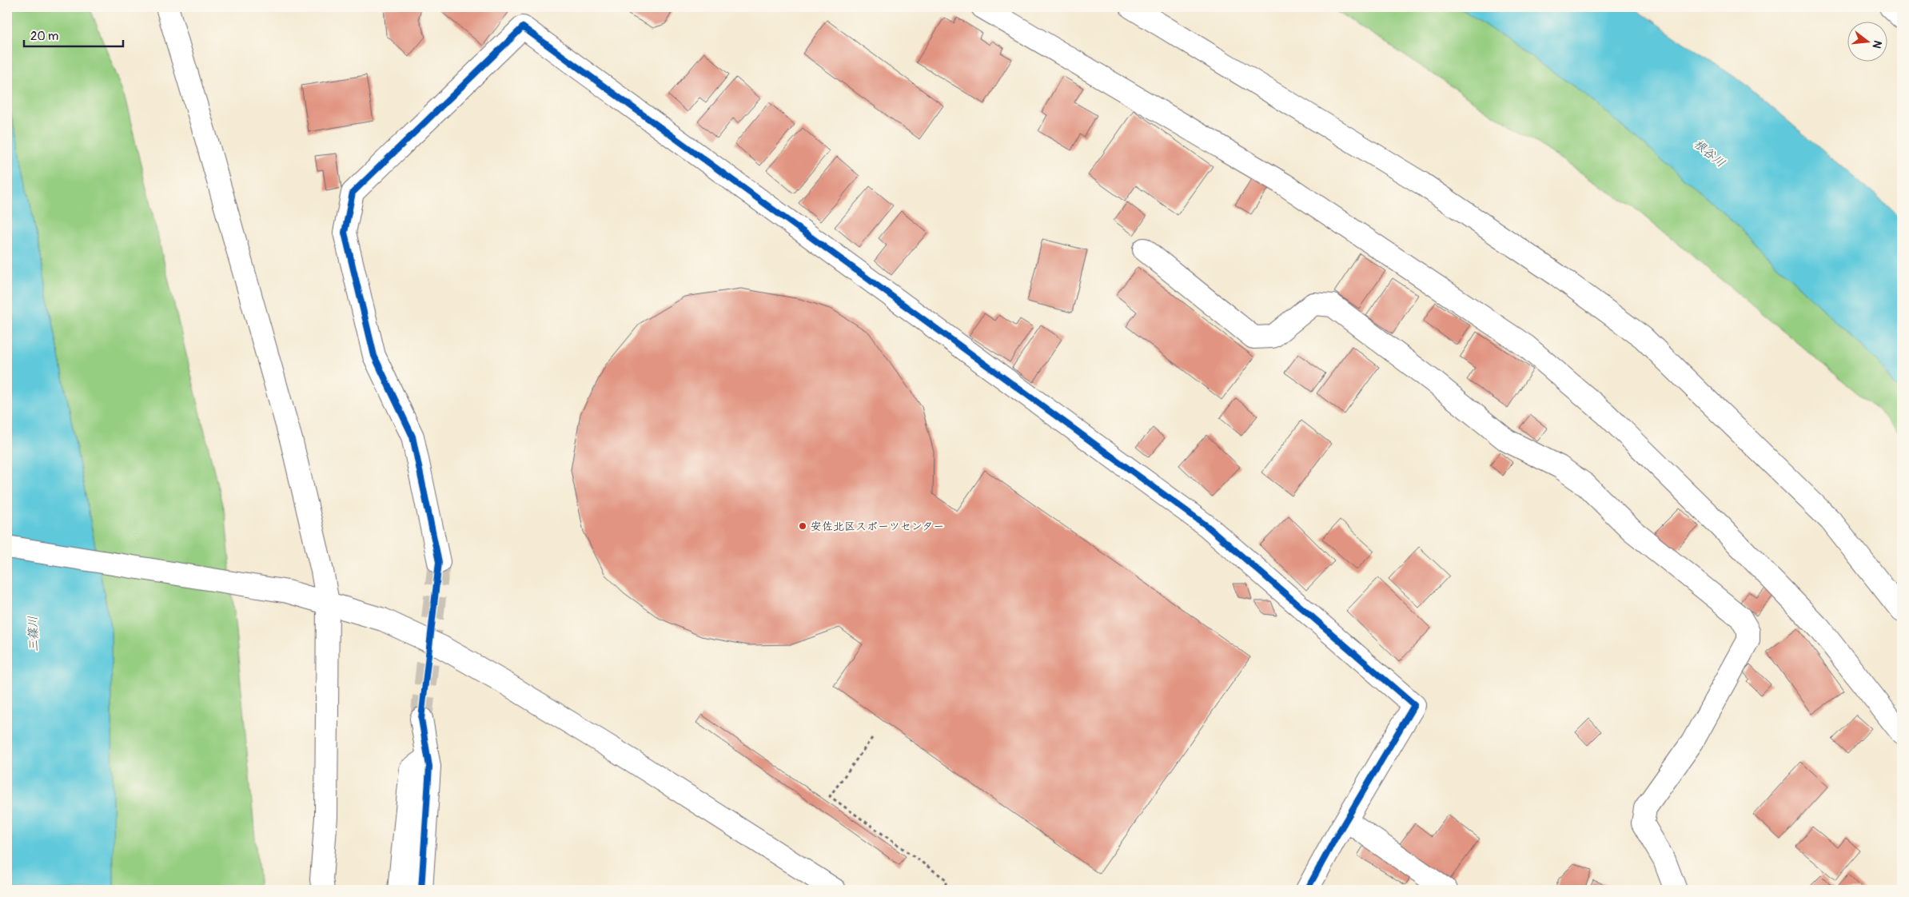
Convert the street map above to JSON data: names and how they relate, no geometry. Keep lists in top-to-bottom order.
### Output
{
  "water": ["根谷川", "三篠川"],
  "places": ["安佐北区スポーツセンター"],
  "scale_bar": "20 m",
  "north": "right"
}
